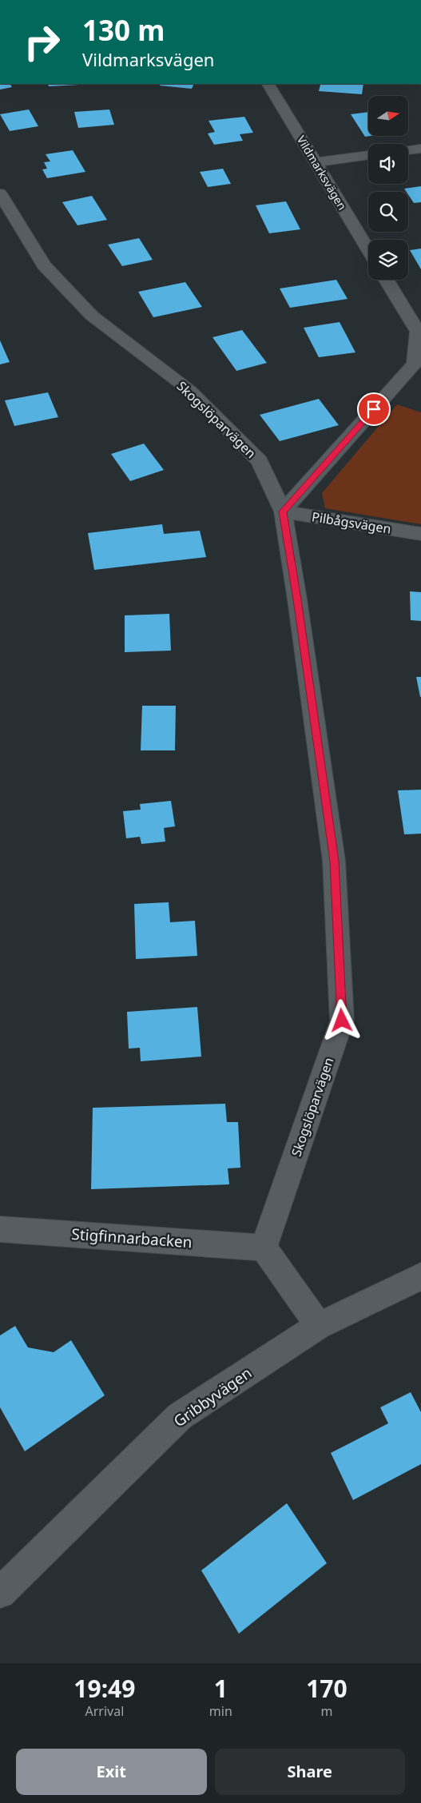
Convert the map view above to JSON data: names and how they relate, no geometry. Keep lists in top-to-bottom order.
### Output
{
  "streets": {
    "street": [
      "Vildmarksvägen",
      "Skogslöparvägen",
      "Pilbågsvägen",
      "Stigfinnarbacken",
      "Gribbyvägen"
    ]
  },
  "crossings": [
    ["Skogslöparvägen", "Pilbågsvägen"],
    ["Skogslöparvägen", "Stigfinnarbacken"]
  ],
  "north": "right",
  "page": {
    "turn": ["130 m", "Vildmarksvägen"],
    "eta": [
      "19:49",
      "Arrival",
      "1",
      "min",
      "170",
      "m"
    ],
    "buttons": ["Exit", "Share"]
  }
}
